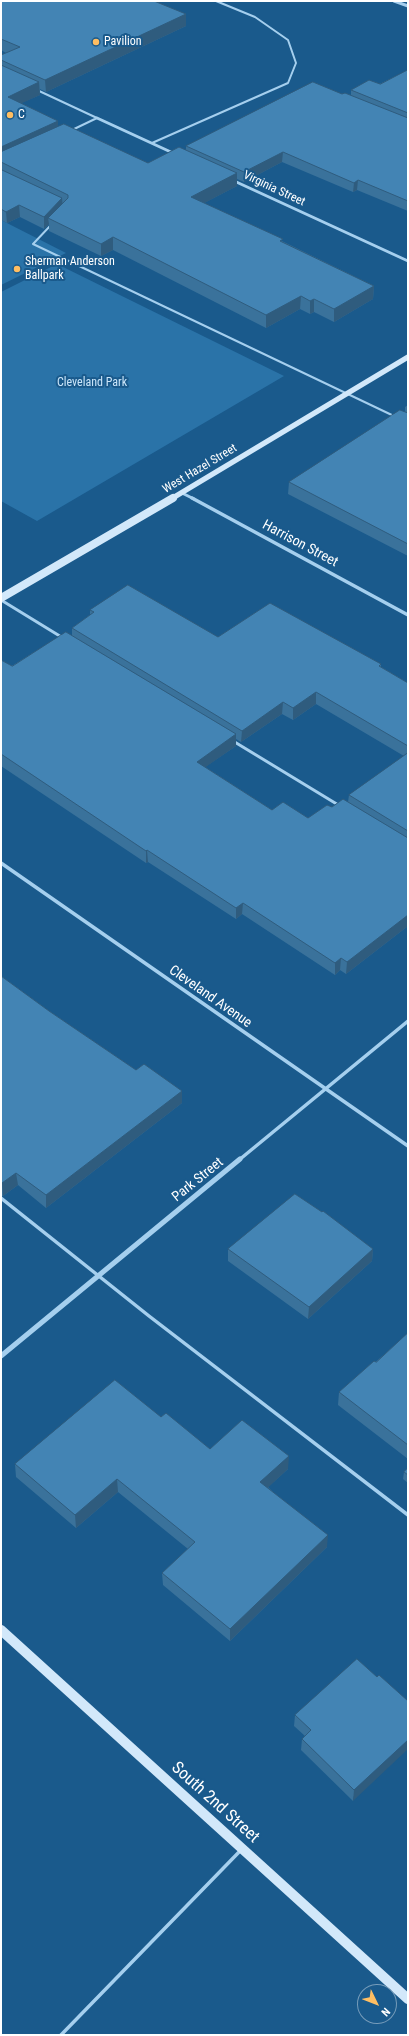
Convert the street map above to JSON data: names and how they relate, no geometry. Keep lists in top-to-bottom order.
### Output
{
  "streets": {
    "street": [
      "Virginia Street",
      "West Hazel Street",
      "Harrison Street",
      "Cleveland Avenue",
      "Park Street",
      "South 2nd Street"
    ]
  },
  "crossings": [
    ["West Hazel Street", "Harrison Street"],
    ["Cleveland Avenue", "Park Street"]
  ],
  "parks": ["Cleveland Park"],
  "places": ["Pavilion", "C", "Sherman Anderson Ballpark"],
  "north": "bottom right"
}
